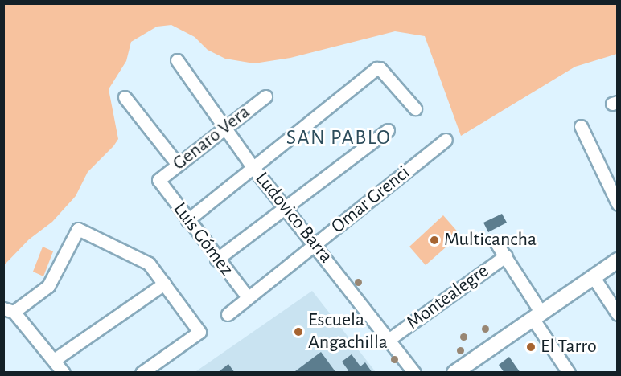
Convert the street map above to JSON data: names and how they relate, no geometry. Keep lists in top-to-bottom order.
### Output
{
  "streets": {
    "street": [
      "Genaro Vera",
      "Omar Grenci",
      "Ludovico Barra",
      "Luis Gómez",
      "Montealegre"
    ]
  },
  "crossings": [
    ["Genaro Vera", "Ludovico Barra"],
    ["Genaro Vera", "Luis Gómez"],
    ["Omar Grenci", "Ludovico Barra"],
    ["Omar Grenci", "Luis Gómez"],
    ["Ludovico Barra", "Montealegre"]
  ],
  "districts": ["SAN PABLO"],
  "places": ["Multicancha", "Escuela Angachilla", "El Tarro"]
}
